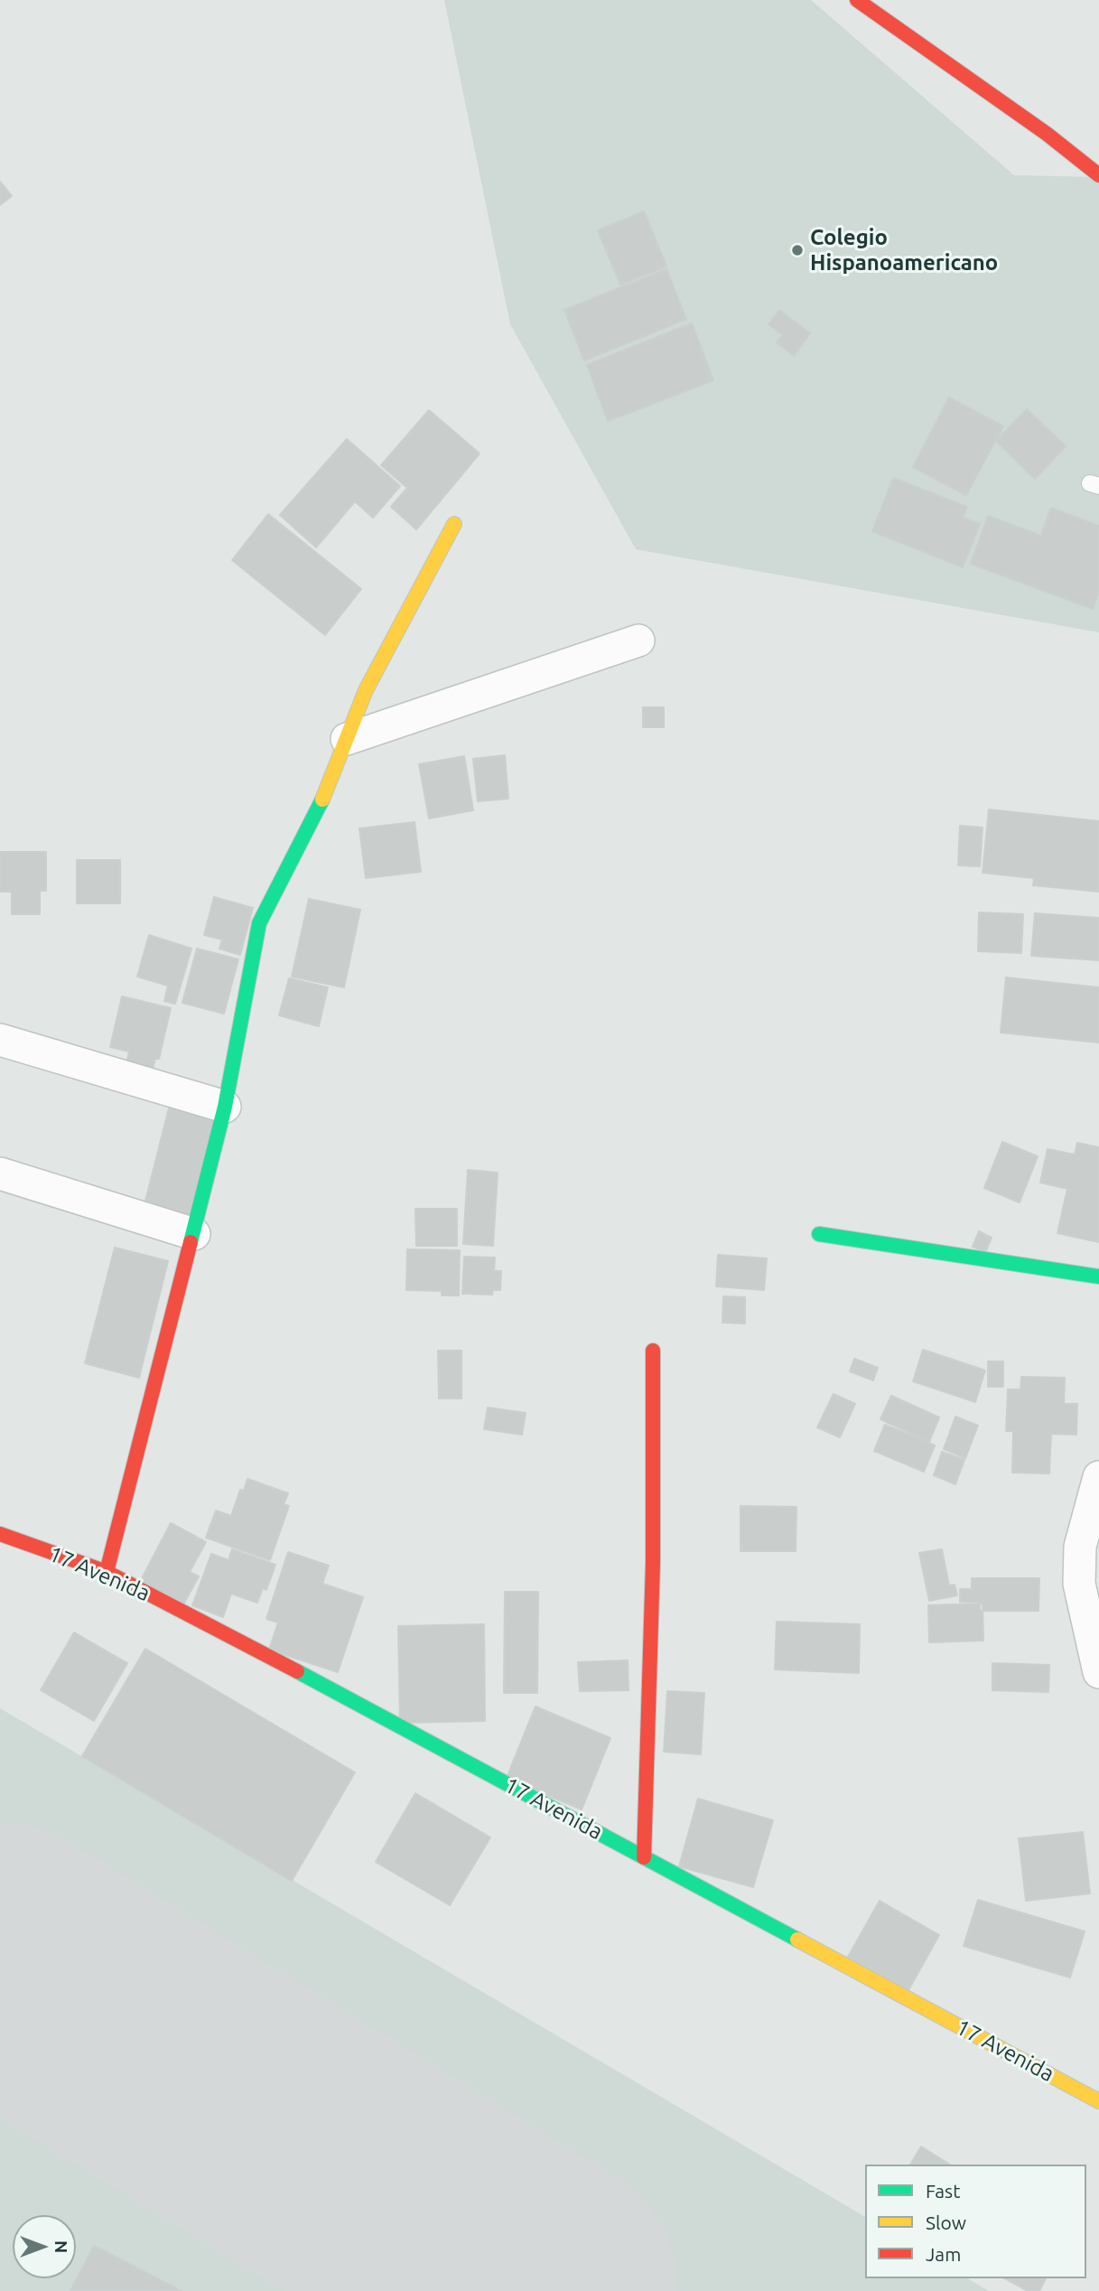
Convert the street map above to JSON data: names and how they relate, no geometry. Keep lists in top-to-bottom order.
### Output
{
  "streets": {
    "street": ["17 Avenida"]
  },
  "places": ["Colegio Hispanoamericano"],
  "legend": ["Fast", "Slow", "Jam"],
  "north": "right"
}
